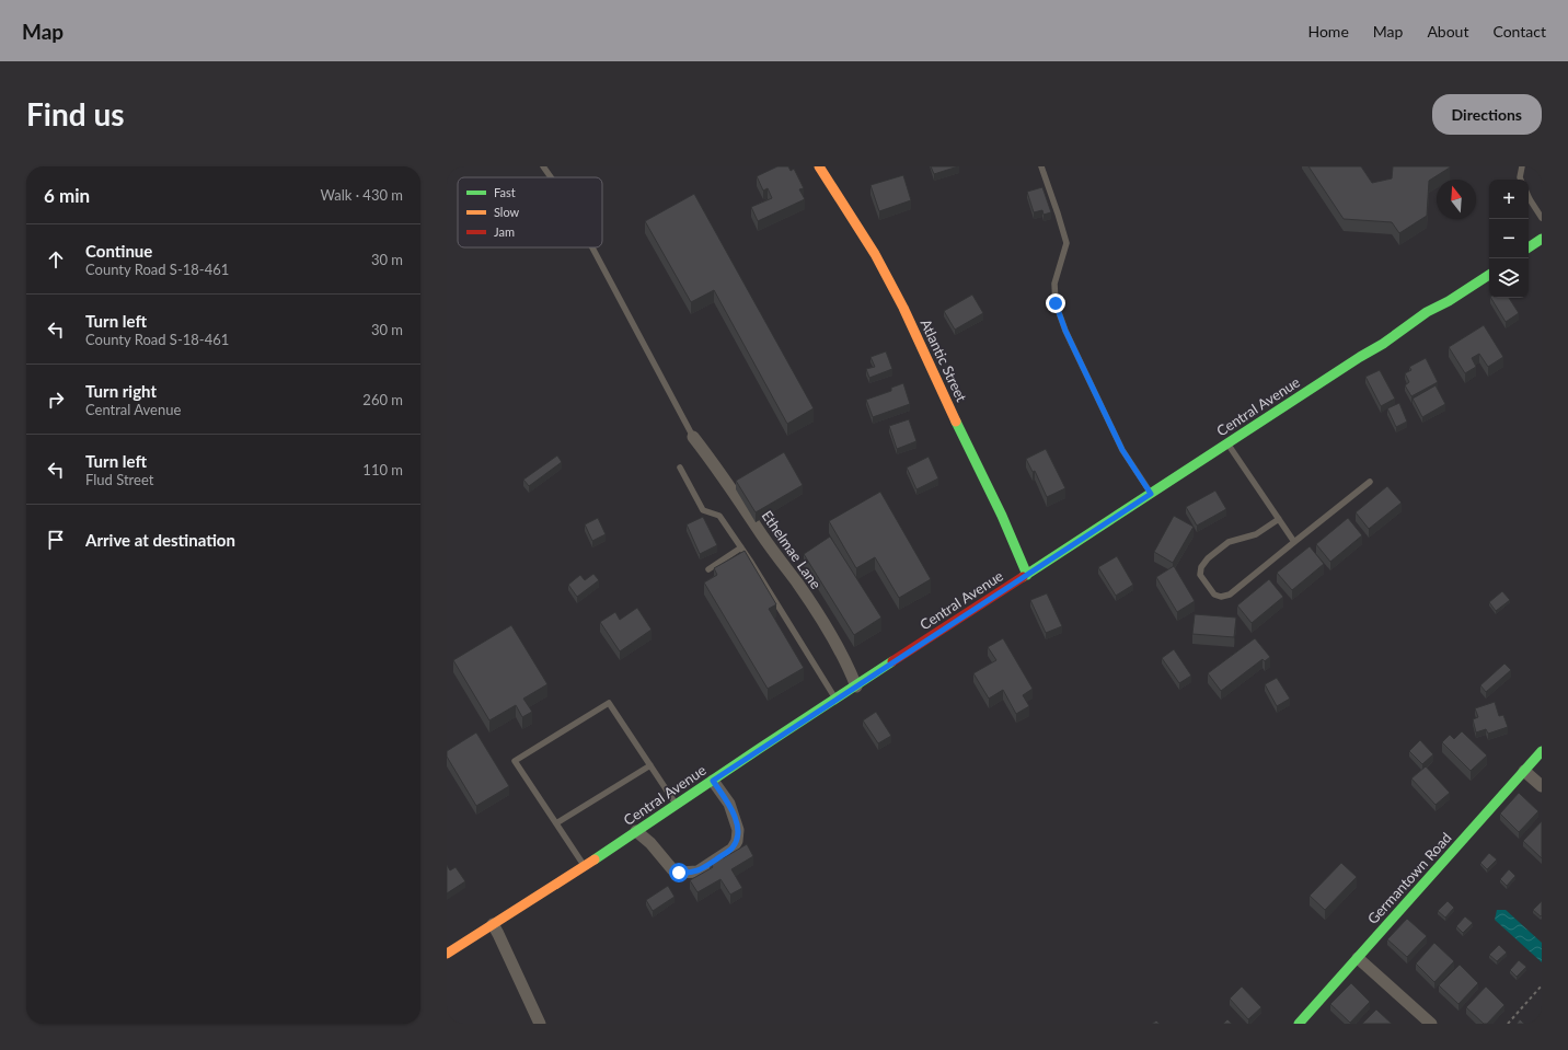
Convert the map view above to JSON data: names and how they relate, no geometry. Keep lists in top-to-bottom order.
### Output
{
  "streets": {
    "street": [
      "Atlantic Street",
      "Central Avenue",
      "Ethelmae Lane",
      "Germantown Road"
    ]
  },
  "crossings": [
    ["Atlantic Street", "Central Avenue"],
    ["Central Avenue", "Ethelmae Lane"]
  ],
  "legend": ["Fast", "Slow", "Jam"],
  "north": "top",
  "page": {
    "header": "Map",
    "nav": [
      "Home",
      "Map",
      "About",
      "Contact"
    ],
    "buttons": "Directions",
    "title": "Find us",
    "heading": ["6 min", "Walk · 430 m"],
    "map_buttons": ["+", "−"],
    "list": [
      ["Continue", "County Road S-18-461", "30 m"],
      ["Turn left", "County Road S-18-461", "30 m"],
      ["Turn right", "Central Avenue", "260 m"],
      ["Turn left", "Flud Street", "110 m"],
      "Arrive at destination"
    ]
  }
}
